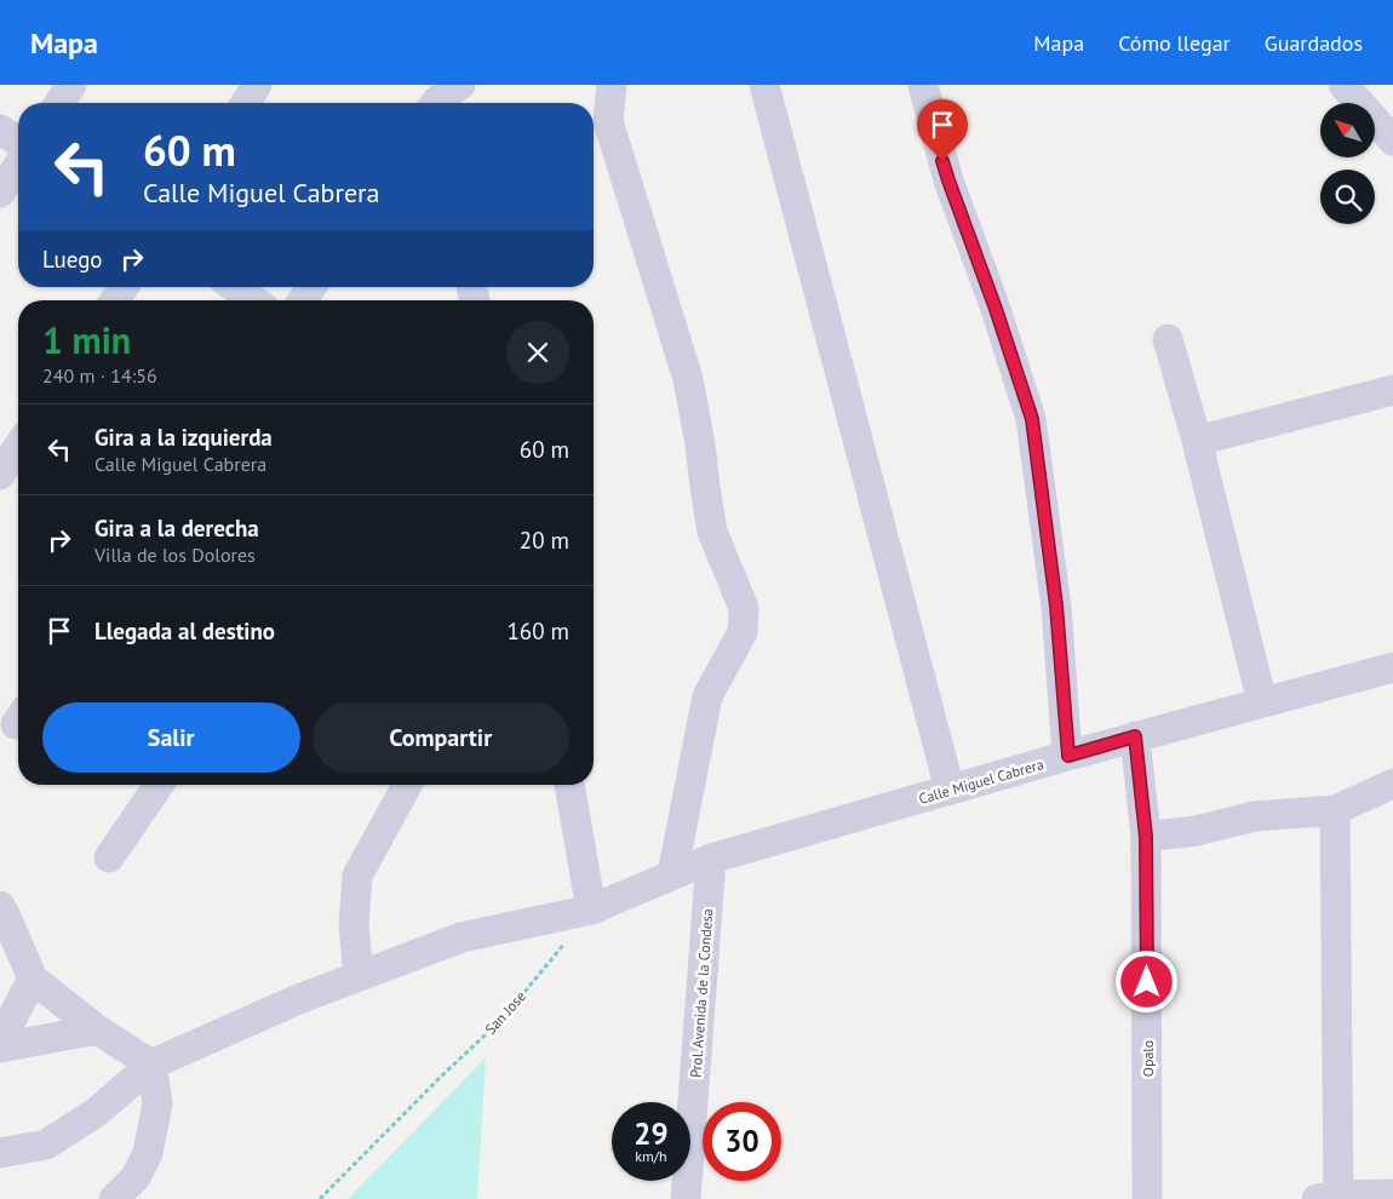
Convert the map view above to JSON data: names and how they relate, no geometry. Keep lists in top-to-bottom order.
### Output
{
  "streets": {
    "street": ["Calle Miguel Cabrera", "Prol. Avenida de la Condesa", "Opalo"],
    "path": ["San Jose"]
  },
  "crossings": [
    ["Calle Miguel Cabrera", "Prol. Avenida de la Condesa"],
    ["Calle Miguel Cabrera", "Opalo"]
  ],
  "north": "top left",
  "page": {
    "header": "Mapa",
    "nav": ["Mapa", "Cómo llegar", "Guardados"],
    "turn": ["60 m", "Calle Miguel Cabrera"],
    "then": "Luego",
    "heading": ["1 min", "240 m · 14:56"],
    "list": [
      {
        "name": "Gira a la izquierda",
        "note": "Calle Miguel Cabrera",
        "value": "60 m"
      },
      {
        "name": "Gira a la derecha",
        "note": "Villa de los Dolores",
        "value": "20 m"
      },
      {
        "name": "Llegada al destino",
        "value": "160 m"
      }
    ],
    "buttons": ["Salir", "Compartir"],
    "speed": "29 km/h",
    "limit": "30"
  }
}
